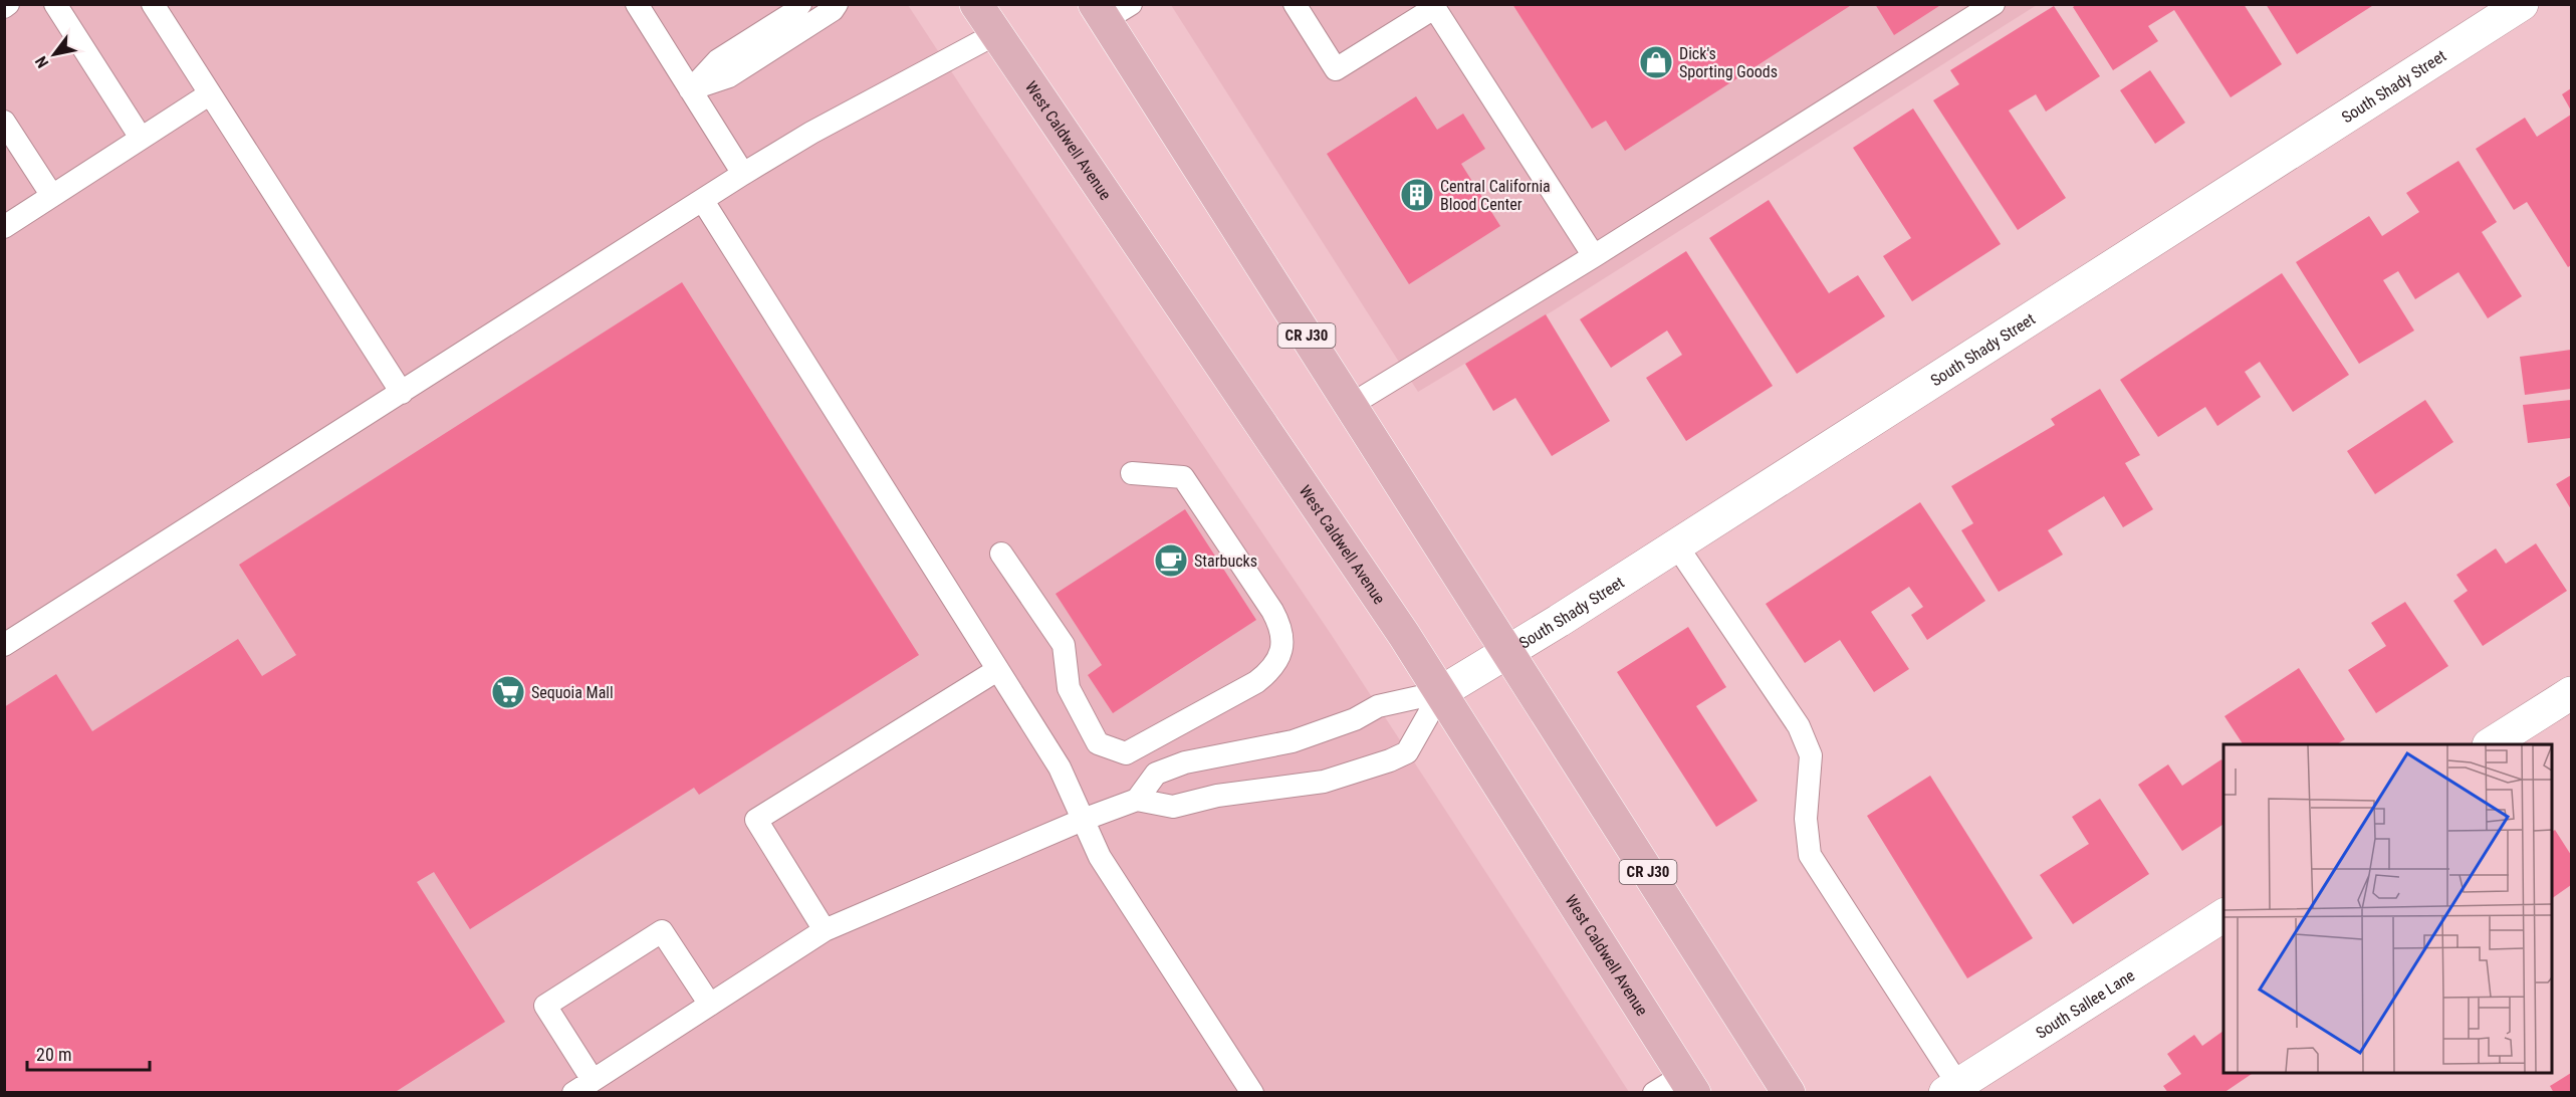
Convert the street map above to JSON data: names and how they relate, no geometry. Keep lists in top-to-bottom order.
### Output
{
  "streets": {
    "main road": ["West Caldwell Avenue", "CR J30"],
    "street": ["South Shady Street", "South Sallee Lane"]
  },
  "crossings": [
    ["South Shady Street", "West Caldwell Avenue"],
    ["South Shady Street", "CR J30"]
  ],
  "places": {
    "shop": ["Dick's Sporting Goods"],
    "building": ["Central California Blood Center"],
    "cafe": ["Starbucks"],
    "supermarket": ["Sequoia Mall"]
  },
  "scale_bar": "20 m",
  "north": "bottom left"
}
